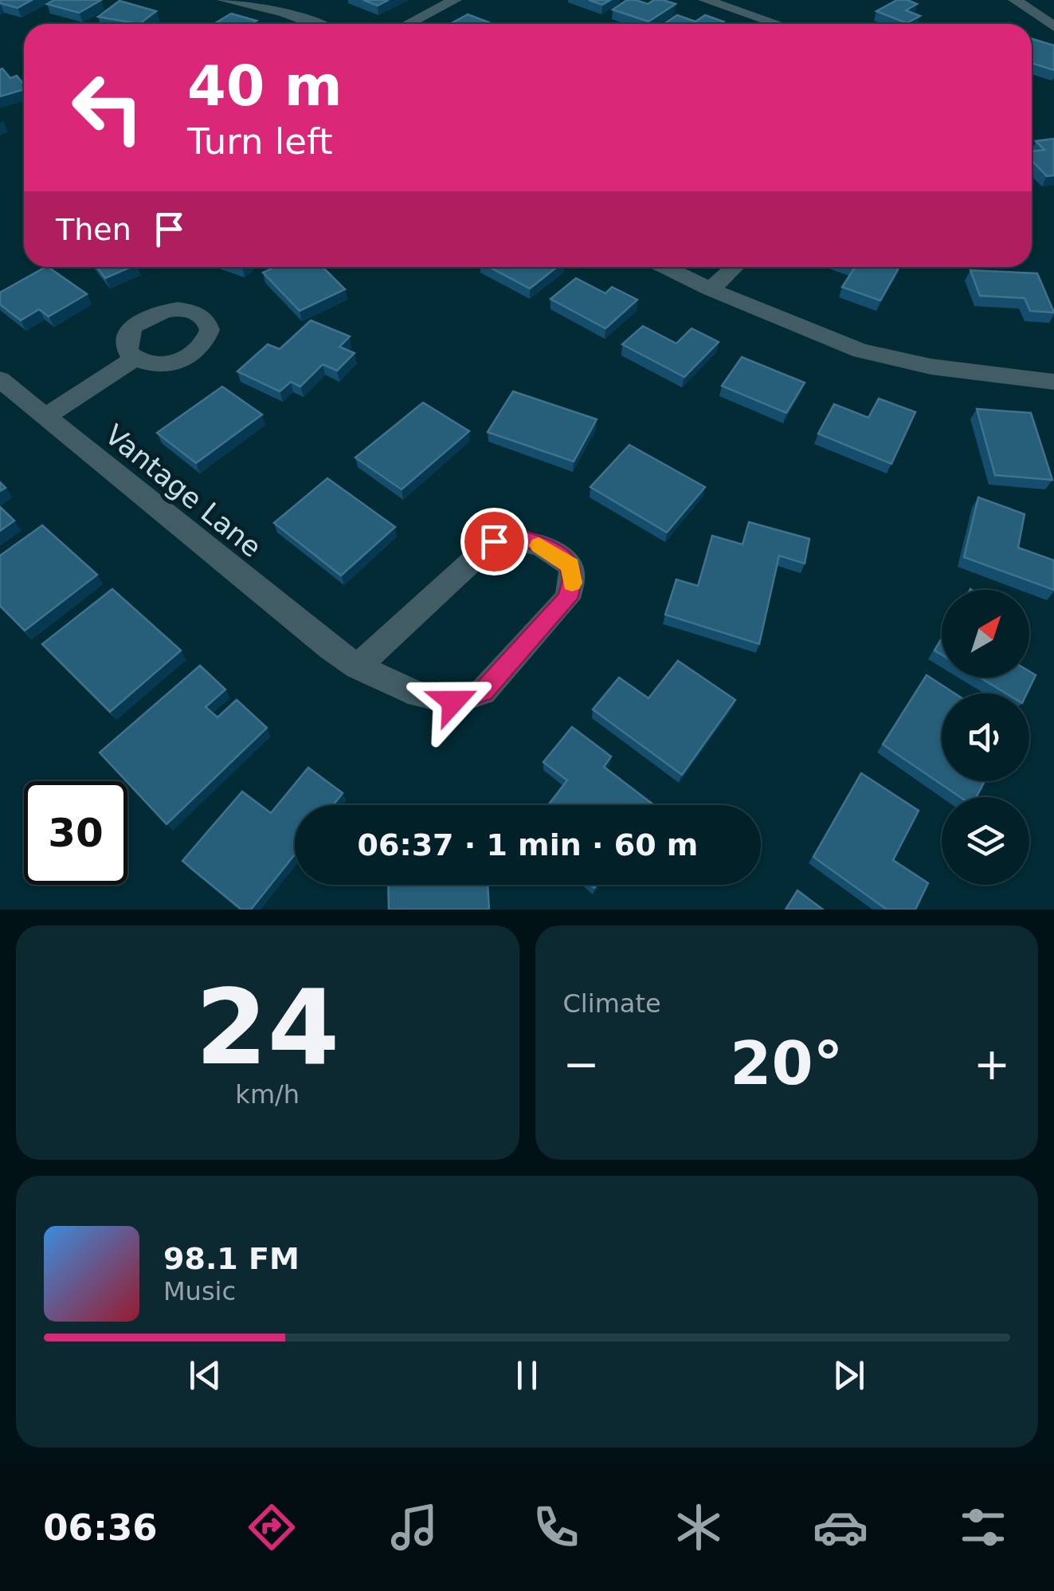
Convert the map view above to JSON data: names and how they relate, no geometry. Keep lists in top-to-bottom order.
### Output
{
  "streets": {
    "street": ["Vantage Lane"]
  },
  "north": "top right",
  "page": {
    "turn": ["40 m", "Turn left"],
    "then": "Then",
    "limit": "30",
    "trip": "06:37 · 1 min · 60 m",
    "tile": [
      ["24", "km/h"],
      "Climate"
    ],
    "heat": ["−", "20°", "+"],
    "song": ["98.1 FM", "Music"],
    "tabs": "06:36"
  }
}
